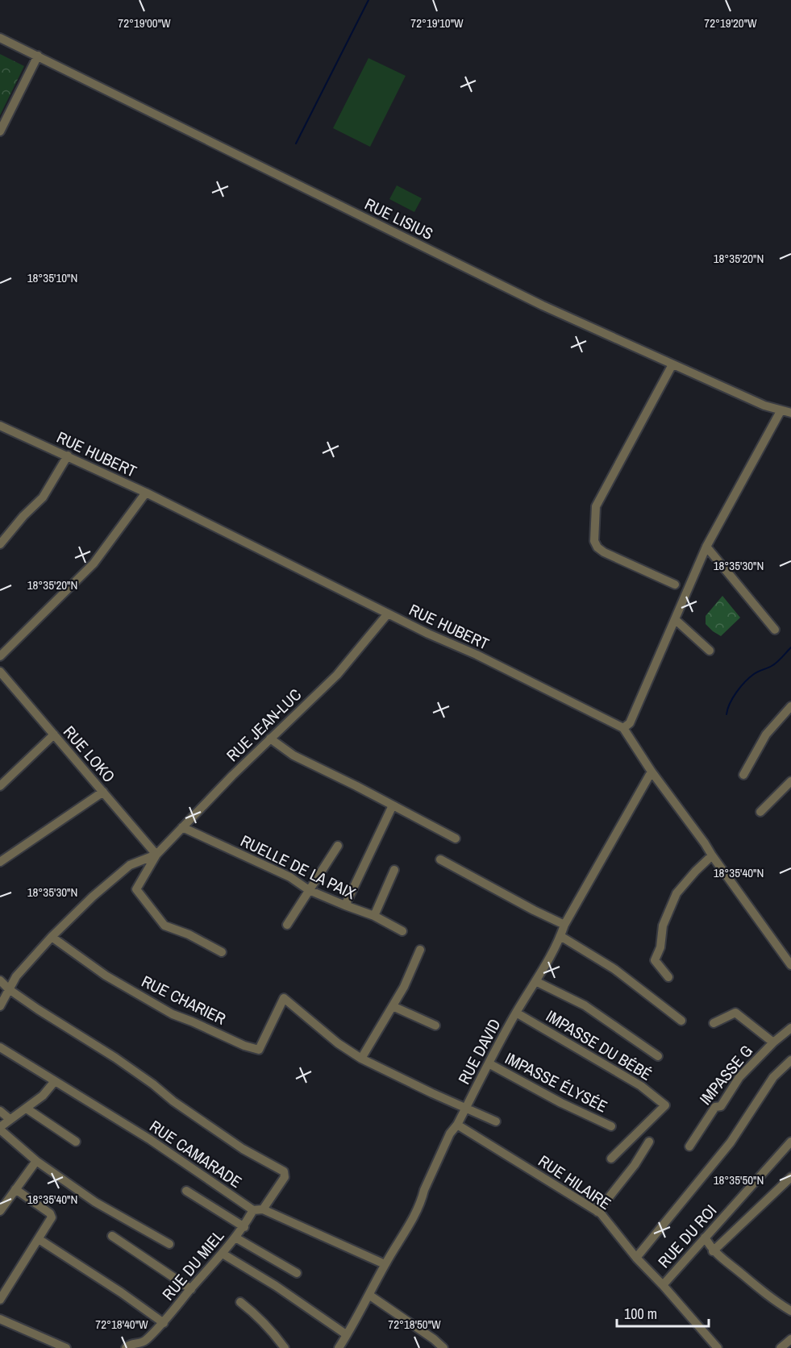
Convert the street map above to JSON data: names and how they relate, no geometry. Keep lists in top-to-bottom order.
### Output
{
  "streets": {
    "street": [
      "RUE LISIUS",
      "RUE HUBERT",
      "RUE JEAN-LUC",
      "RUE LOKO",
      "RUELLE DE LA PAIX",
      "RUE CHARIER",
      "IMPASSE DU BÉBÉ",
      "RUE DAVID",
      "IMPASSE G",
      "IMPASSE ÉLYSÉE",
      "RUE CAMARADE",
      "RUE HILAIRE",
      "RUE DU ROI",
      "RUE DU MIEL"
    ]
  },
  "crossings": [
    ["RUE HUBERT", "RUE JEAN-LUC"],
    ["RUE JEAN-LUC", "RUE LOKO"],
    ["RUE JEAN-LUC", "RUELLE DE LA PAIX"],
    ["IMPASSE DU BÉBÉ", "RUE DAVID"],
    ["RUE DAVID", "IMPASSE ÉLYSÉE"],
    ["RUE DAVID", "RUE CAMARADE"],
    ["RUE DAVID", "RUE HILAIRE"],
    ["RUE CAMARADE", "RUE DU MIEL"],
    ["RUE HILAIRE", "RUE DU ROI"]
  ],
  "scale_bar": "100 m",
  "coordinates": [
    "72°19'00\"W",
    "72°19'10\"W",
    "72°19'20\"W",
    "18°35'20\"N",
    "18°35'10\"N",
    "18°35'30\"N",
    "18°35'40\"N",
    "18°35'50\"N",
    "72°18'40\"W",
    "72°18'50\"W"
  ]
}
